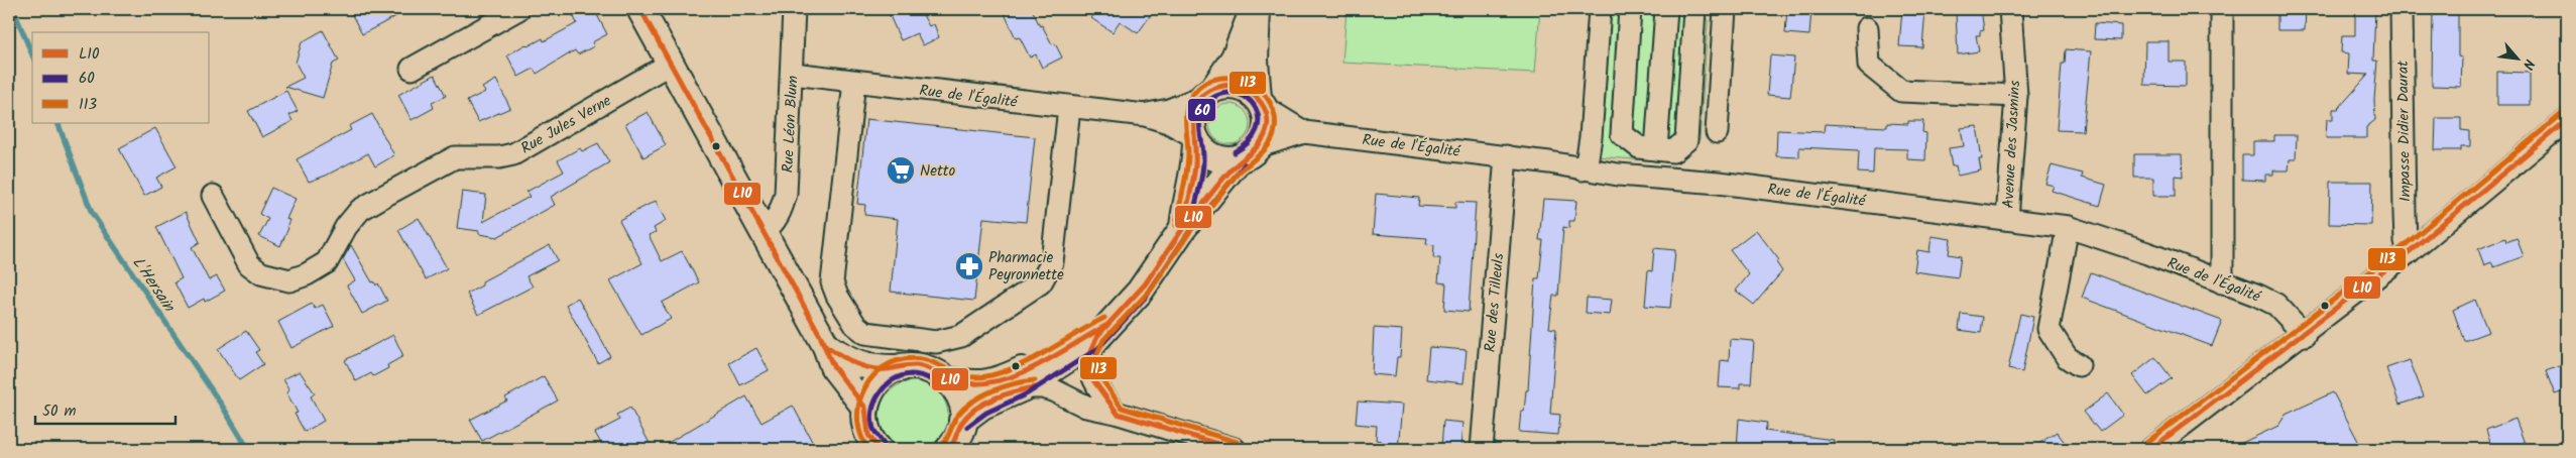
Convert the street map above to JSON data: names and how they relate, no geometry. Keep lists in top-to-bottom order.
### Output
{
  "streets": {
    "street": [
      "Rue de l'Égalité",
      "Rue Jules Verne",
      "Rue Léon Blum",
      "Impasse Didier Daurat",
      "Avenue des Jasmins",
      "Rue des Tilleuls"
    ]
  },
  "crossings": [
    ["Rue de l'Égalité", "Rue Léon Blum"],
    ["Rue de l'Égalité", "Avenue des Jasmins"],
    ["Rue de l'Égalité", "Rue des Tilleuls"]
  ],
  "water": ["L'Hersain"],
  "places": {
    "supermarket": ["Netto"],
    "pharmacy": ["Pharmacie Peyronnette"]
  },
  "lines": ["transit line L10", "transit line 113", "transit line 60"],
  "legend": ["L10", "60", "113"],
  "scale_bar": "50 m",
  "north": "bottom right"
}
